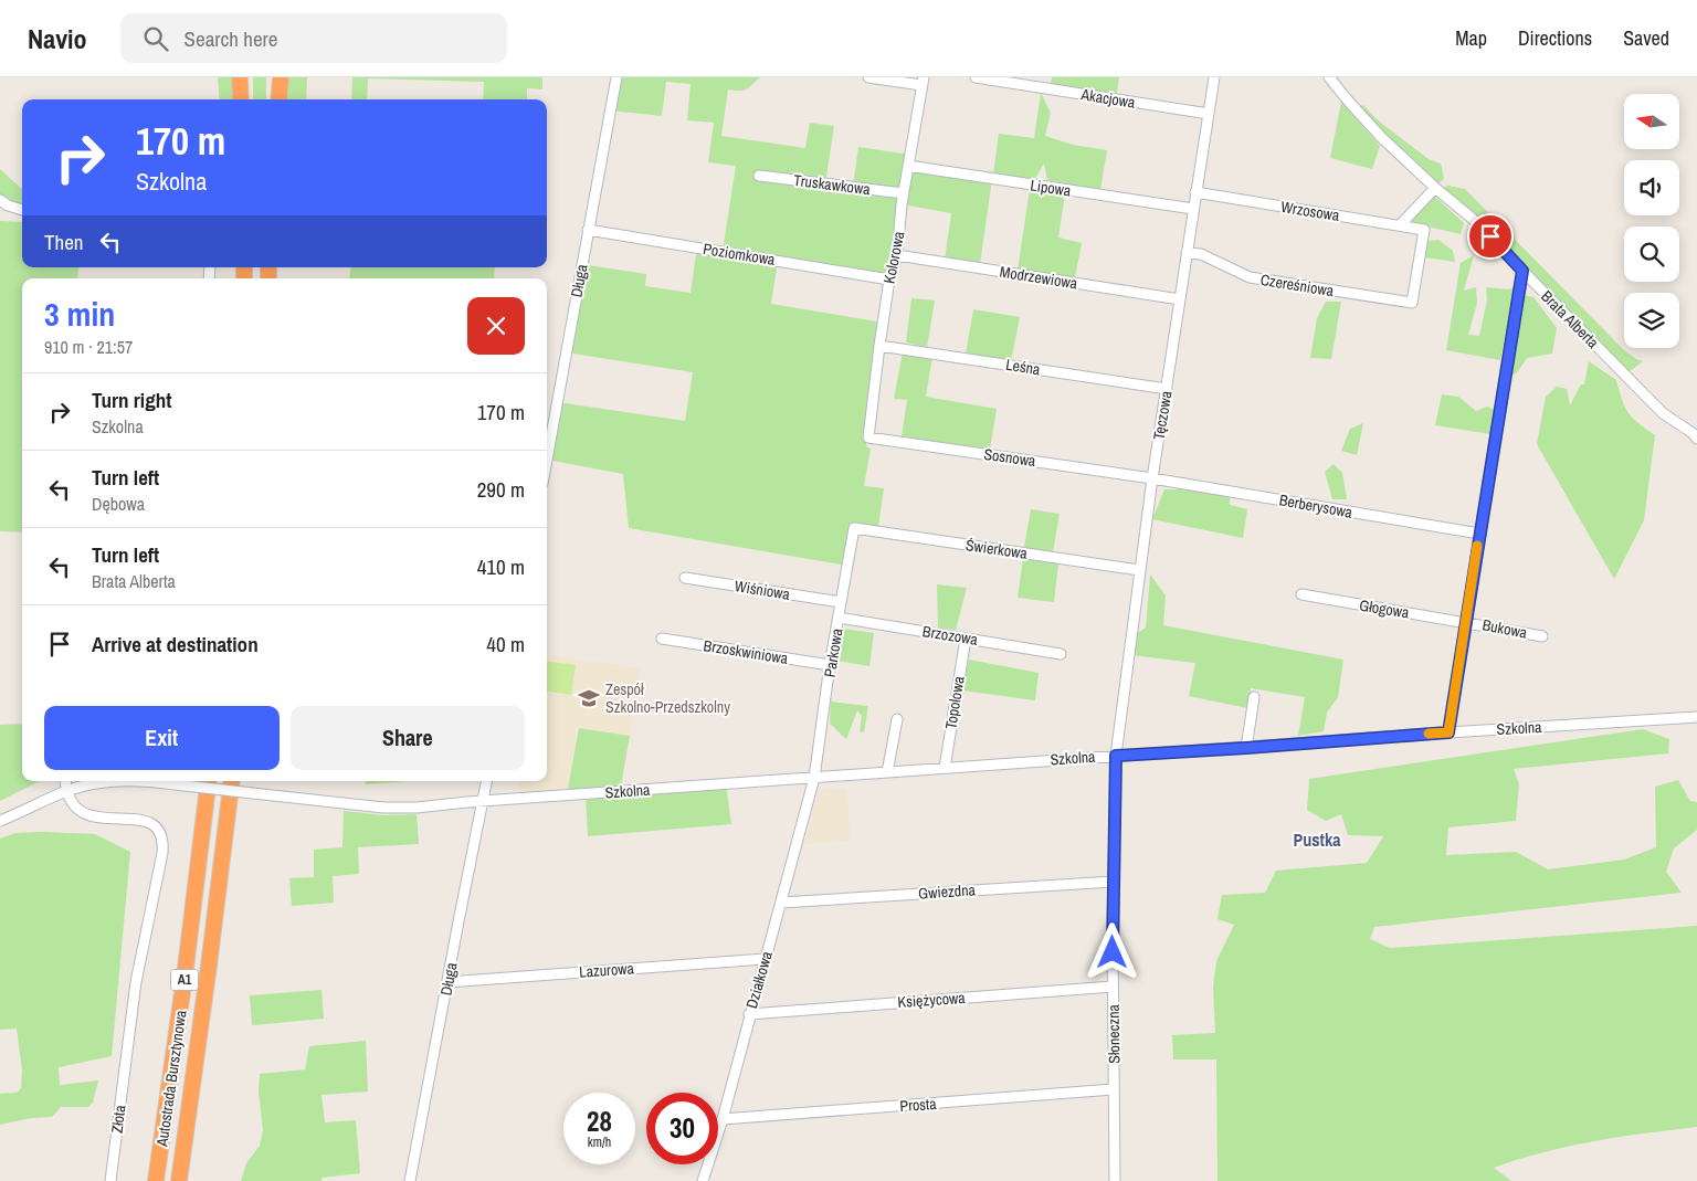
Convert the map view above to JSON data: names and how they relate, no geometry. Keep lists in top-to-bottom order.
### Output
{
  "streets": {
    "highway": ["A1", "Autostrada Bursztynowa"],
    "street": [
      "Akacjowa",
      "Truskawkowa",
      "Lipowa",
      "Wrzosowa",
      "Poziomkowa",
      "Kolorowa",
      "Modrzewiowa",
      "Długa",
      "Czereśniowa",
      "Brata Alberta",
      "Leśna",
      "Tęczowa",
      "Sosnowa",
      "Berberysowa",
      "Świerkowa",
      "Wiśniowa",
      "Głogowa",
      "Bukowa",
      "Brzozowa",
      "Brzoskwiniowa",
      "Parkowa",
      "Topolowa",
      "Szkolna",
      "Gwiezdna",
      "Lazurowa",
      "Działkowa",
      "Księżycowa",
      "Słoneczna",
      "Prosta",
      "Złota"
    ]
  },
  "crossings": [
    ["Akacjowa", "Tęczowa"],
    ["Truskawkowa", "Kolorowa"],
    ["Lipowa", "Kolorowa"],
    ["Lipowa", "Tęczowa"],
    ["Wrzosowa", "Czereśniowa"],
    ["Wrzosowa", "Tęczowa"],
    ["Poziomkowa", "Kolorowa"],
    ["Poziomkowa", "Długa"],
    ["Kolorowa", "Modrzewiowa"],
    ["Kolorowa", "Leśna"],
    ["Kolorowa", "Sosnowa"],
    ["Modrzewiowa", "Tęczowa"],
    ["Długa", "Szkolna"],
    ["Długa", "Lazurowa"],
    ["Czereśniowa", "Tęczowa"],
    ["Leśna", "Tęczowa"],
    ["Tęczowa", "Sosnowa"],
    ["Tęczowa", "Berberysowa"],
    ["Tęczowa", "Świerkowa"],
    ["Tęczowa", "Szkolna"],
    ["Tęczowa", "Słoneczna"],
    ["Sosnowa", "Berberysowa"],
    ["Świerkowa", "Parkowa"],
    ["Wiśniowa", "Parkowa"],
    ["Głogowa", "Bukowa"],
    ["Brzozowa", "Parkowa"],
    ["Brzozowa", "Topolowa"],
    ["Brzoskwiniowa", "Parkowa"],
    ["Parkowa", "Szkolna"],
    ["Parkowa", "Działkowa"],
    ["Topolowa", "Szkolna"],
    ["Szkolna", "Działkowa"],
    ["Szkolna", "Słoneczna"],
    ["Szkolna", "Złota"],
    ["Gwiezdna", "Działkowa"],
    ["Gwiezdna", "Słoneczna"],
    ["Lazurowa", "Działkowa"],
    ["Działkowa", "Księżycowa"],
    ["Działkowa", "Prosta"],
    ["Księżycowa", "Słoneczna"],
    ["Słoneczna", "Prosta"]
  ],
  "districts": ["Pustka"],
  "places": {
    "school or university": ["Zespół Szkolno-Przedszkolny"]
  },
  "north": "left",
  "page": {
    "header": "Navio",
    "search": "Search here",
    "nav": ["Map", "Directions", "Saved"],
    "turn": ["170 m", "Szkolna"],
    "then": "Then",
    "heading": ["3 min", "910 m · 21:57"],
    "list": [
      {
        "name": "Turn right",
        "note": "Szkolna",
        "value": "170 m"
      },
      {
        "name": "Turn left",
        "note": "Dębowa",
        "value": "290 m"
      },
      {
        "name": "Turn left",
        "note": "Brata Alberta",
        "value": "410 m"
      },
      {
        "name": "Arrive at destination",
        "value": "40 m"
      }
    ],
    "buttons": ["Exit", "Share"],
    "speed": "28 km/h",
    "limit": "30"
  }
}
